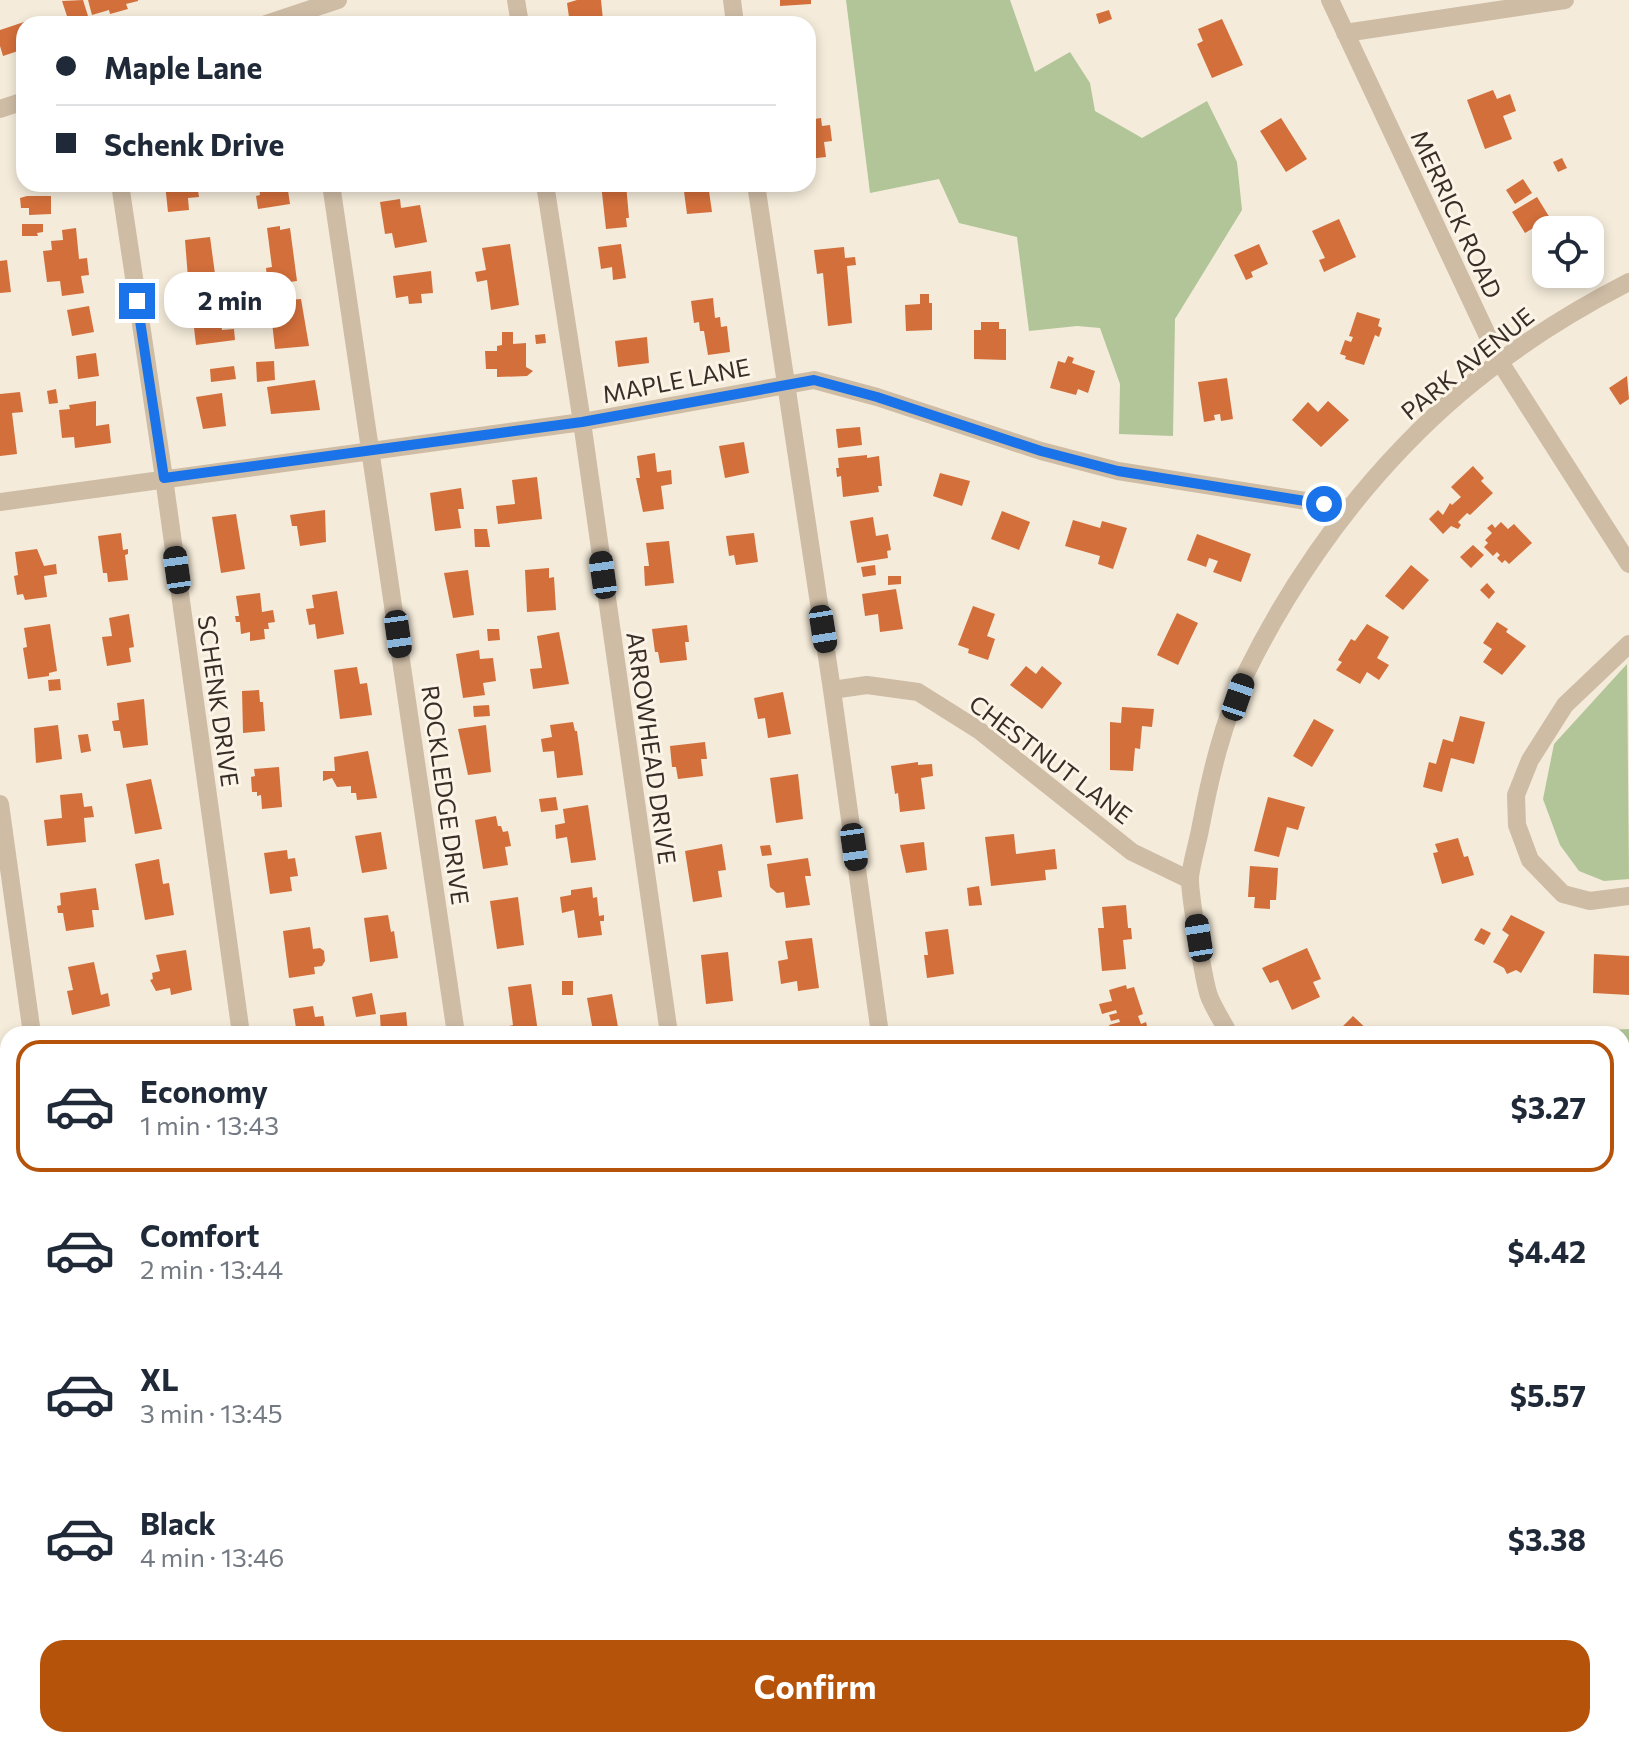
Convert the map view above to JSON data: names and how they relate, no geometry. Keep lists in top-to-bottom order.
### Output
{
  "streets": {
    "street": [
      "MERRICK ROAD",
      "PARK AVENUE",
      "MAPLE LANE",
      "SCHENK DRIVE",
      "ARROWHEAD DRIVE",
      "CHESTNUT LANE",
      "ROCKLEDGE DRIVE"
    ]
  },
  "crossings": [
    ["MERRICK ROAD", "PARK AVENUE"],
    ["PARK AVENUE", "MAPLE LANE"],
    ["PARK AVENUE", "CHESTNUT LANE"],
    ["MAPLE LANE", "SCHENK DRIVE"],
    ["MAPLE LANE", "ARROWHEAD DRIVE"],
    ["MAPLE LANE", "ROCKLEDGE DRIVE"]
  ],
  "page": {
    "banner": ["Maple Lane", "Schenk Drive"],
    "bubble": "2 min",
    "list": [
      {
        "name": "Economy",
        "note": "1 min · 13:43",
        "value": "$3.27"
      },
      {
        "name": "Comfort",
        "note": "2 min · 13:44",
        "value": "$4.42"
      },
      {
        "name": "XL",
        "note": "3 min · 13:45",
        "value": "$5.57"
      },
      {
        "name": "Black",
        "note": "4 min · 13:46",
        "value": "$3.38"
      }
    ],
    "buttons": "Confirm"
  }
}
